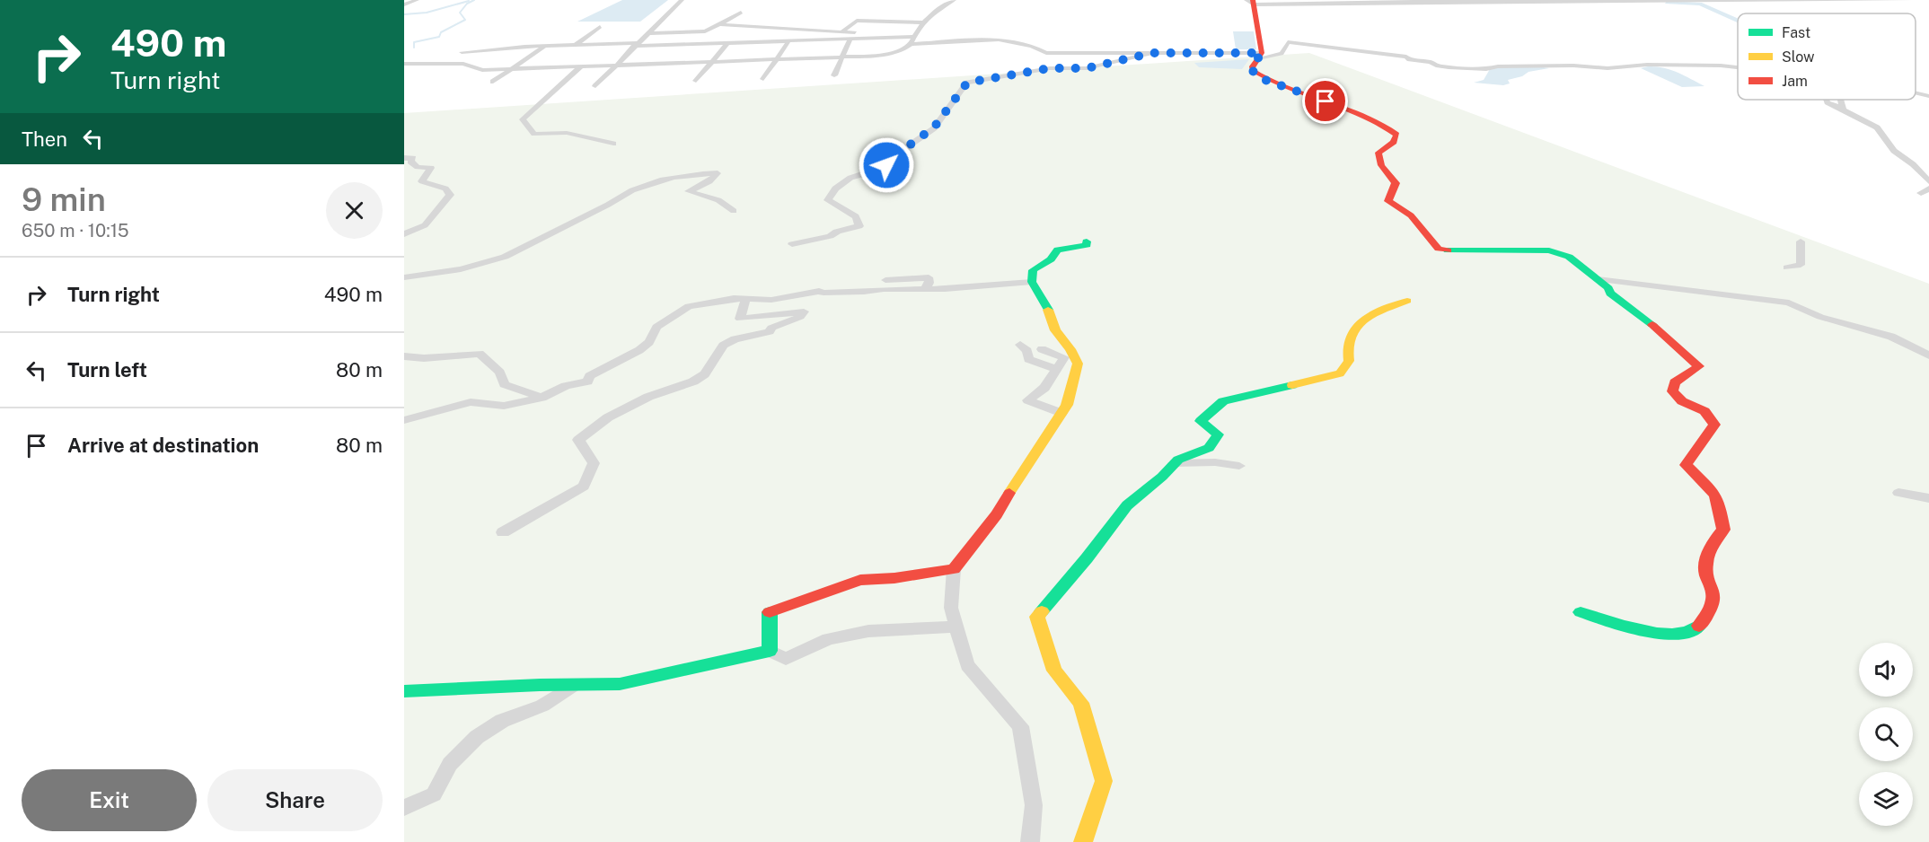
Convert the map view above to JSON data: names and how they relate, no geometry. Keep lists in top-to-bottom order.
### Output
{
  "legend": ["Fast", "Slow", "Jam"],
  "page": {
    "turn": ["490 m", "Turn right"],
    "then": "Then",
    "heading": ["9 min", "650 m · 10:15"],
    "list": [
      {
        "name": "Turn right",
        "value": "490 m"
      },
      {
        "name": "Turn left",
        "value": "80 m"
      },
      {
        "name": "Arrive at destination",
        "value": "80 m"
      }
    ],
    "buttons": ["Exit", "Share"]
  }
}
